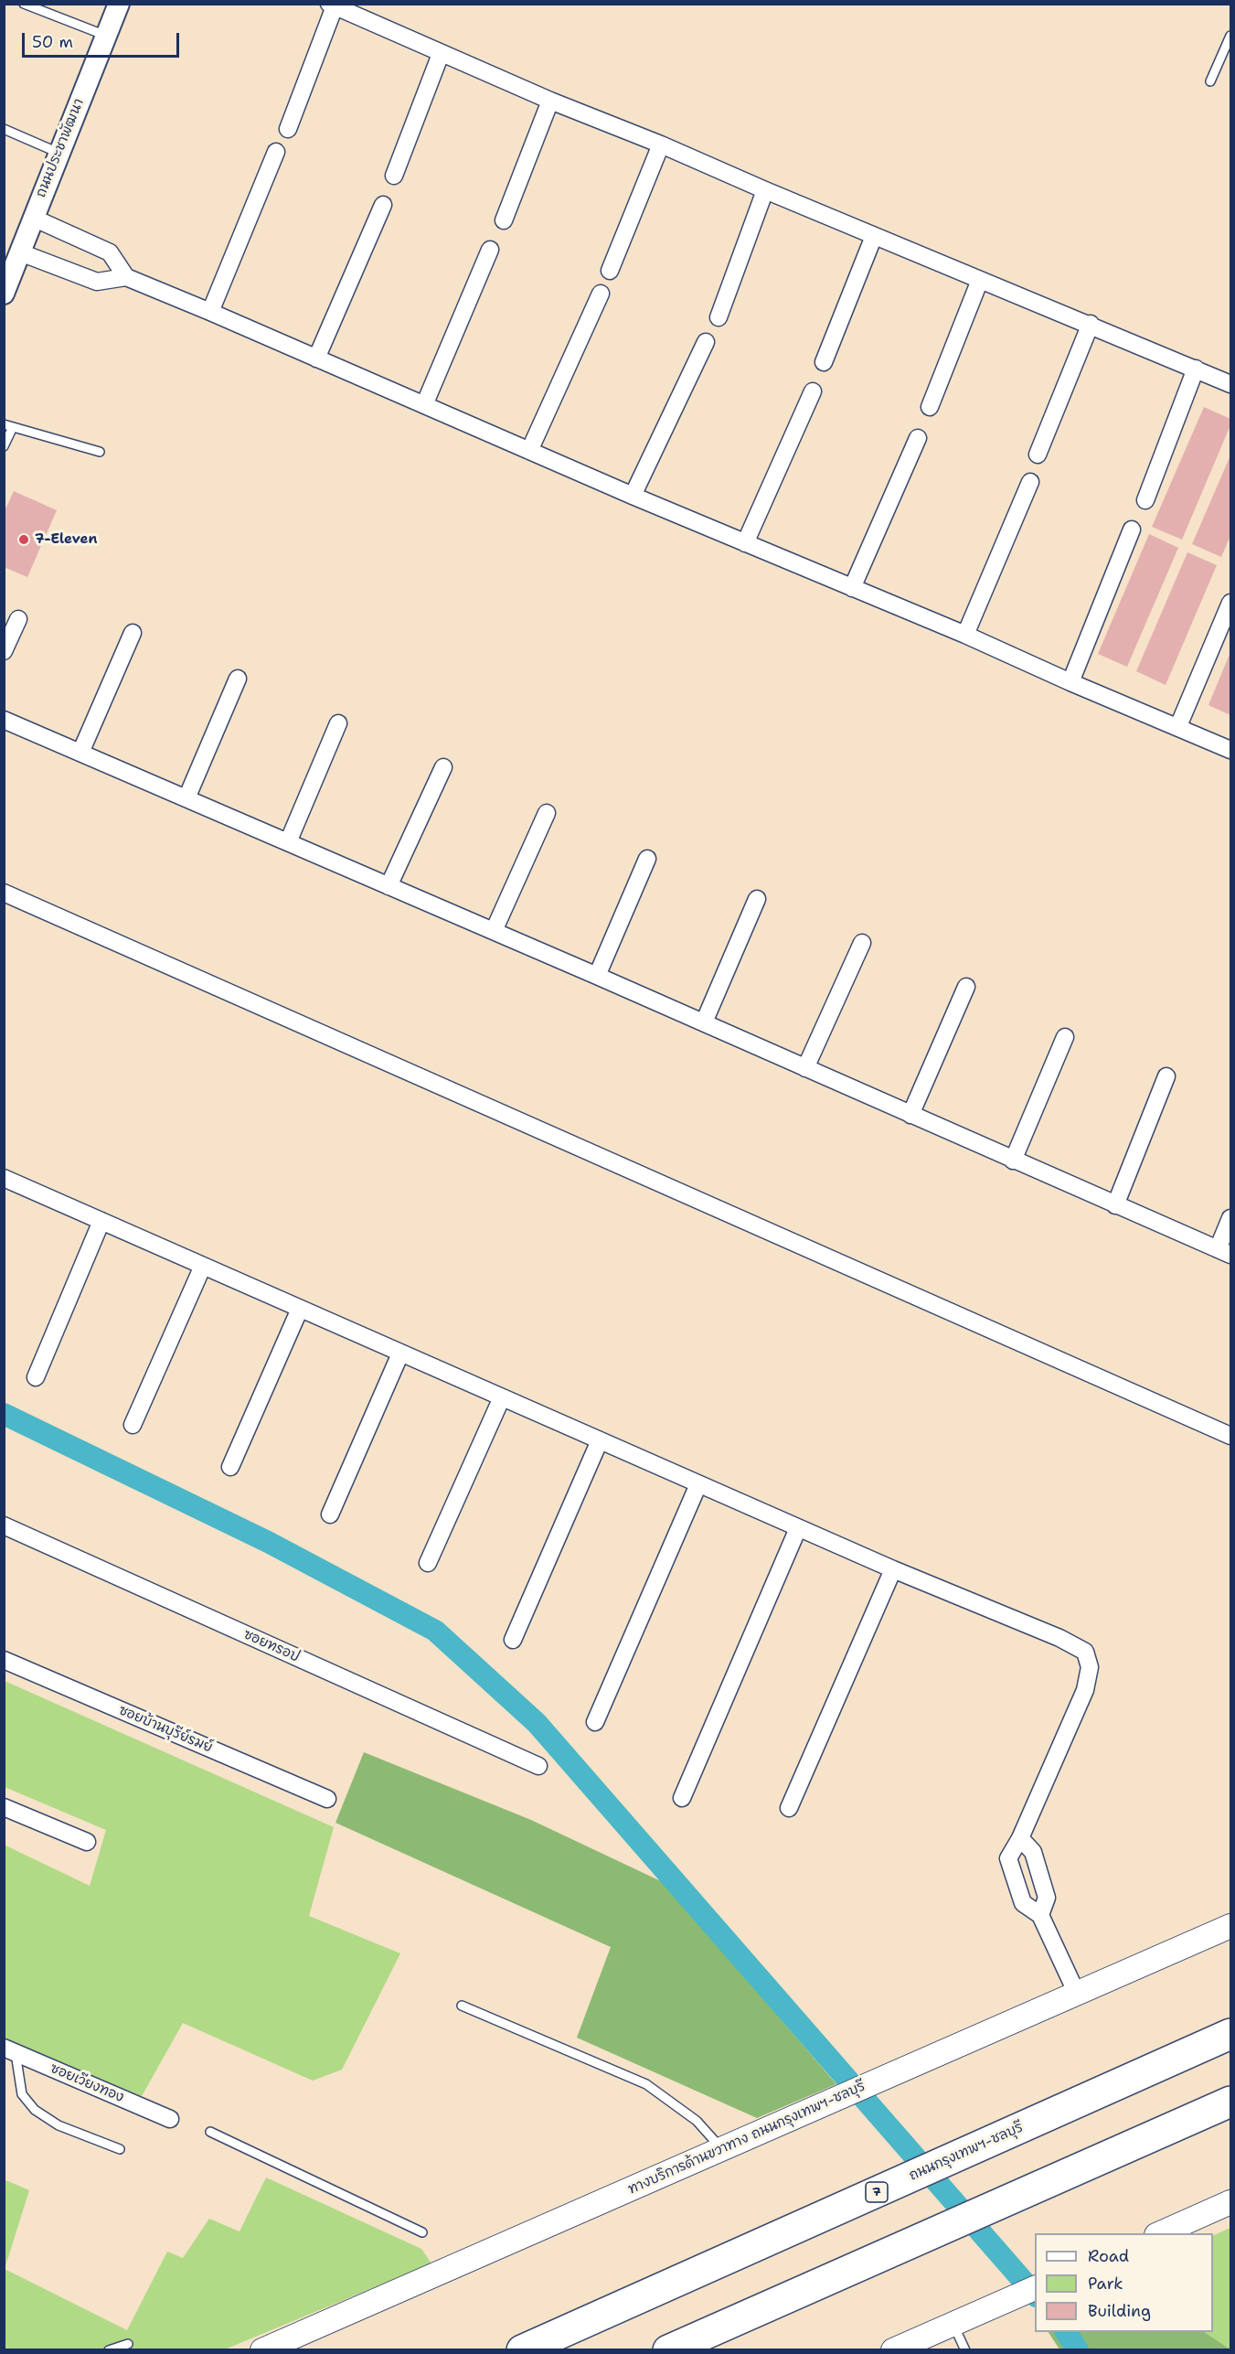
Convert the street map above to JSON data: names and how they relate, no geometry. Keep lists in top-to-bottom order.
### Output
{
  "streets": {
    "highway": ["ถนนกรุงเทพฯ-ชลบุรี", "7"],
    "main road": ["ทางบริการด้านขวาทาง ถนนกรุงเทพฯ-ชลบุรี"],
    "street": [
      "ถนนประชาพัฒนา",
      "ซอยทรอป",
      "ซอยบ้านบุรีย์รมย์",
      "ซอยเวียงทอง"
    ]
  },
  "places": ["7-Eleven"],
  "legend": ["Road", "Park", "Building"],
  "scale_bar": "50 m"
}
